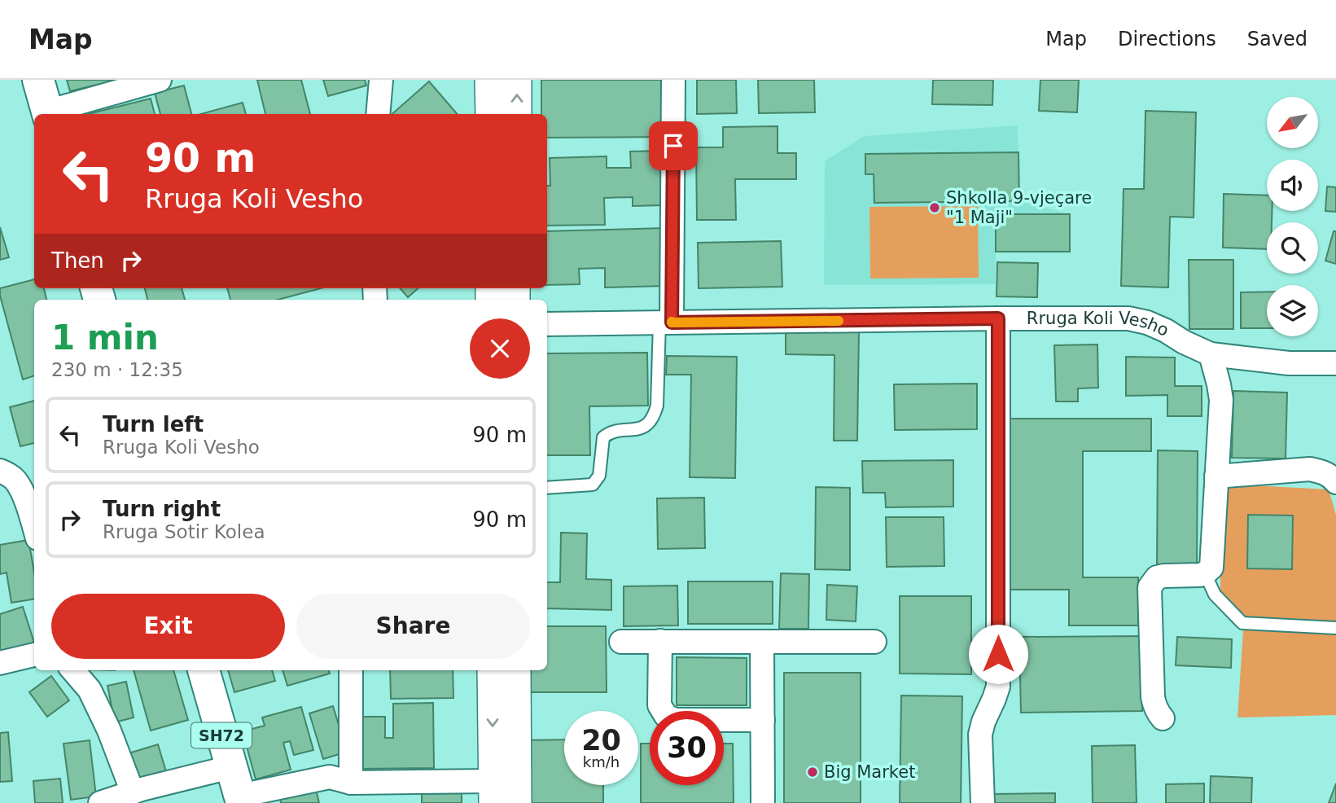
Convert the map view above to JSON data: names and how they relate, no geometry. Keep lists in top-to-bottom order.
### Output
{
  "streets": {
    "main road": ["SH72"],
    "street": ["Rruga Koli Vesho"]
  },
  "places": ["Shkolla 9-vjeçare \"1 Maji\"", "Big Market"],
  "north": "bottom left",
  "page": {
    "header": "Map",
    "nav": ["Map", "Directions", "Saved"],
    "turn": ["90 m", "Rruga Koli Vesho"],
    "then": "Then",
    "heading": ["1 min", "230 m · 12:35"],
    "list": [
      {
        "name": "Turn left",
        "note": "Rruga Koli Vesho",
        "value": "90 m"
      },
      {
        "name": "Turn right",
        "note": "Rruga Sotir Kolea",
        "value": "90 m"
      }
    ],
    "buttons": ["Exit", "Share"],
    "speed": "20 km/h",
    "limit": "30"
  }
}
